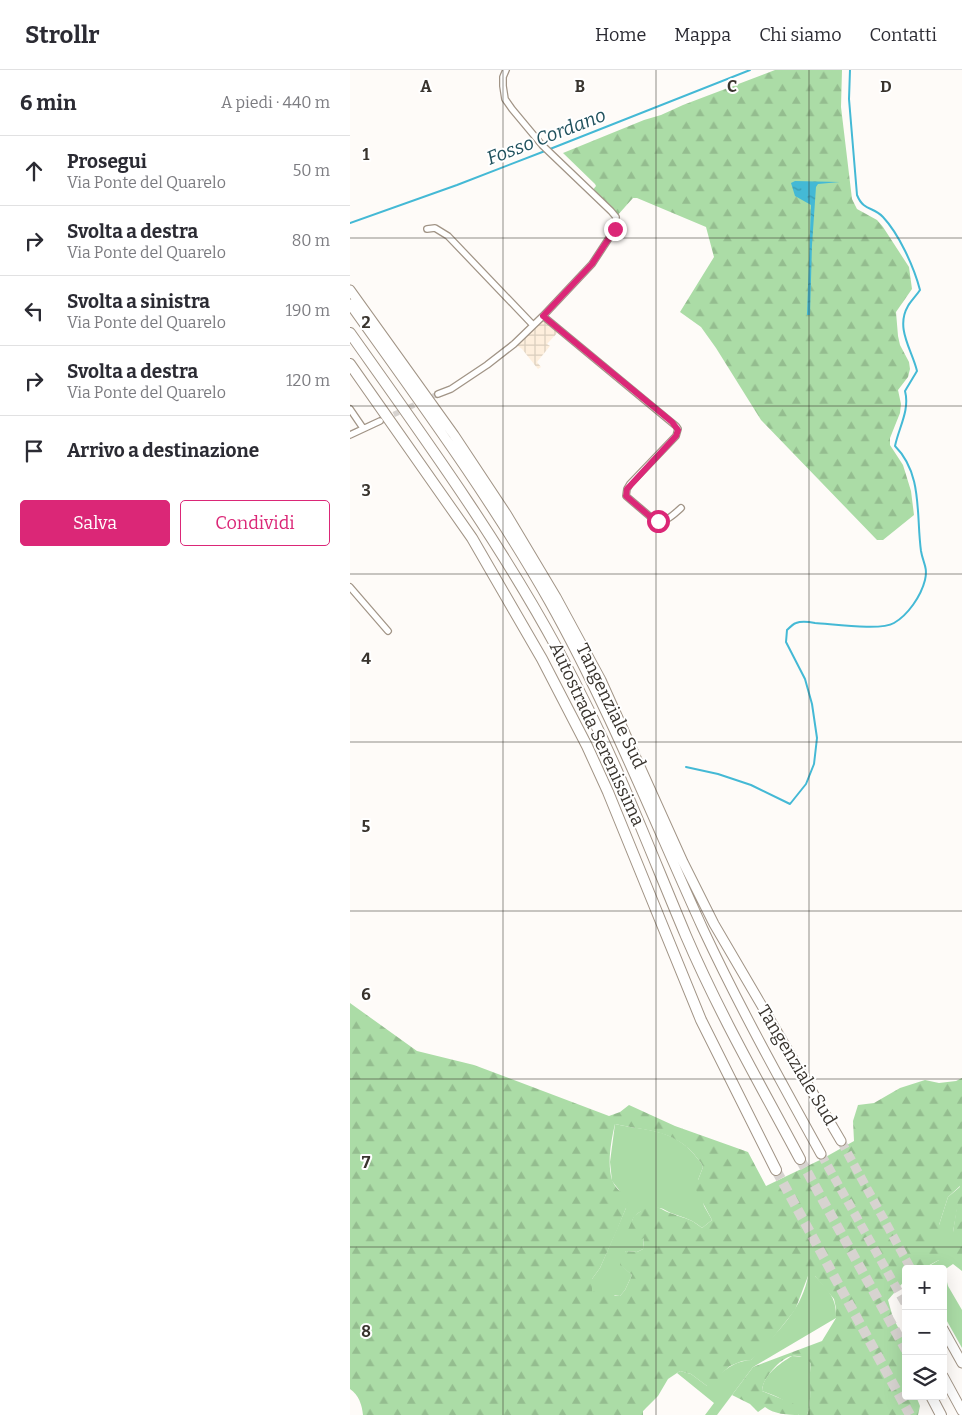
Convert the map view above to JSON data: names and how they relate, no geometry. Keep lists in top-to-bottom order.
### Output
{
  "streets": {
    "highway": ["Tangenziale Sud", "Autostrada Serenissima"]
  },
  "water": ["Fosso Cordano"],
  "page": {
    "header": "Strollr",
    "nav": [
      "Home",
      "Mappa",
      "Chi siamo",
      "Contatti"
    ],
    "heading": ["6 min", "A piedi · 440 m"],
    "list": [
      ["Prosegui", "Via Ponte del Quarelo", "50 m"],
      ["Svolta a destra", "Via Ponte del Quarelo", "80 m"],
      ["Svolta a sinistra", "Via Ponte del Quarelo", "190 m"],
      ["Svolta a destra", "Via Ponte del Quarelo", "120 m"],
      "Arrivo a destinazione"
    ],
    "buttons": ["Salva", "Condividi"],
    "map_buttons": ["+", "−"]
  },
  "grid": {
    "columns": [
      "A",
      "B",
      "C",
      "D"
    ],
    "rows": [
      "1",
      "2",
      "3",
      "4",
      "5",
      "6",
      "7",
      "8"
    ]
  }
}
